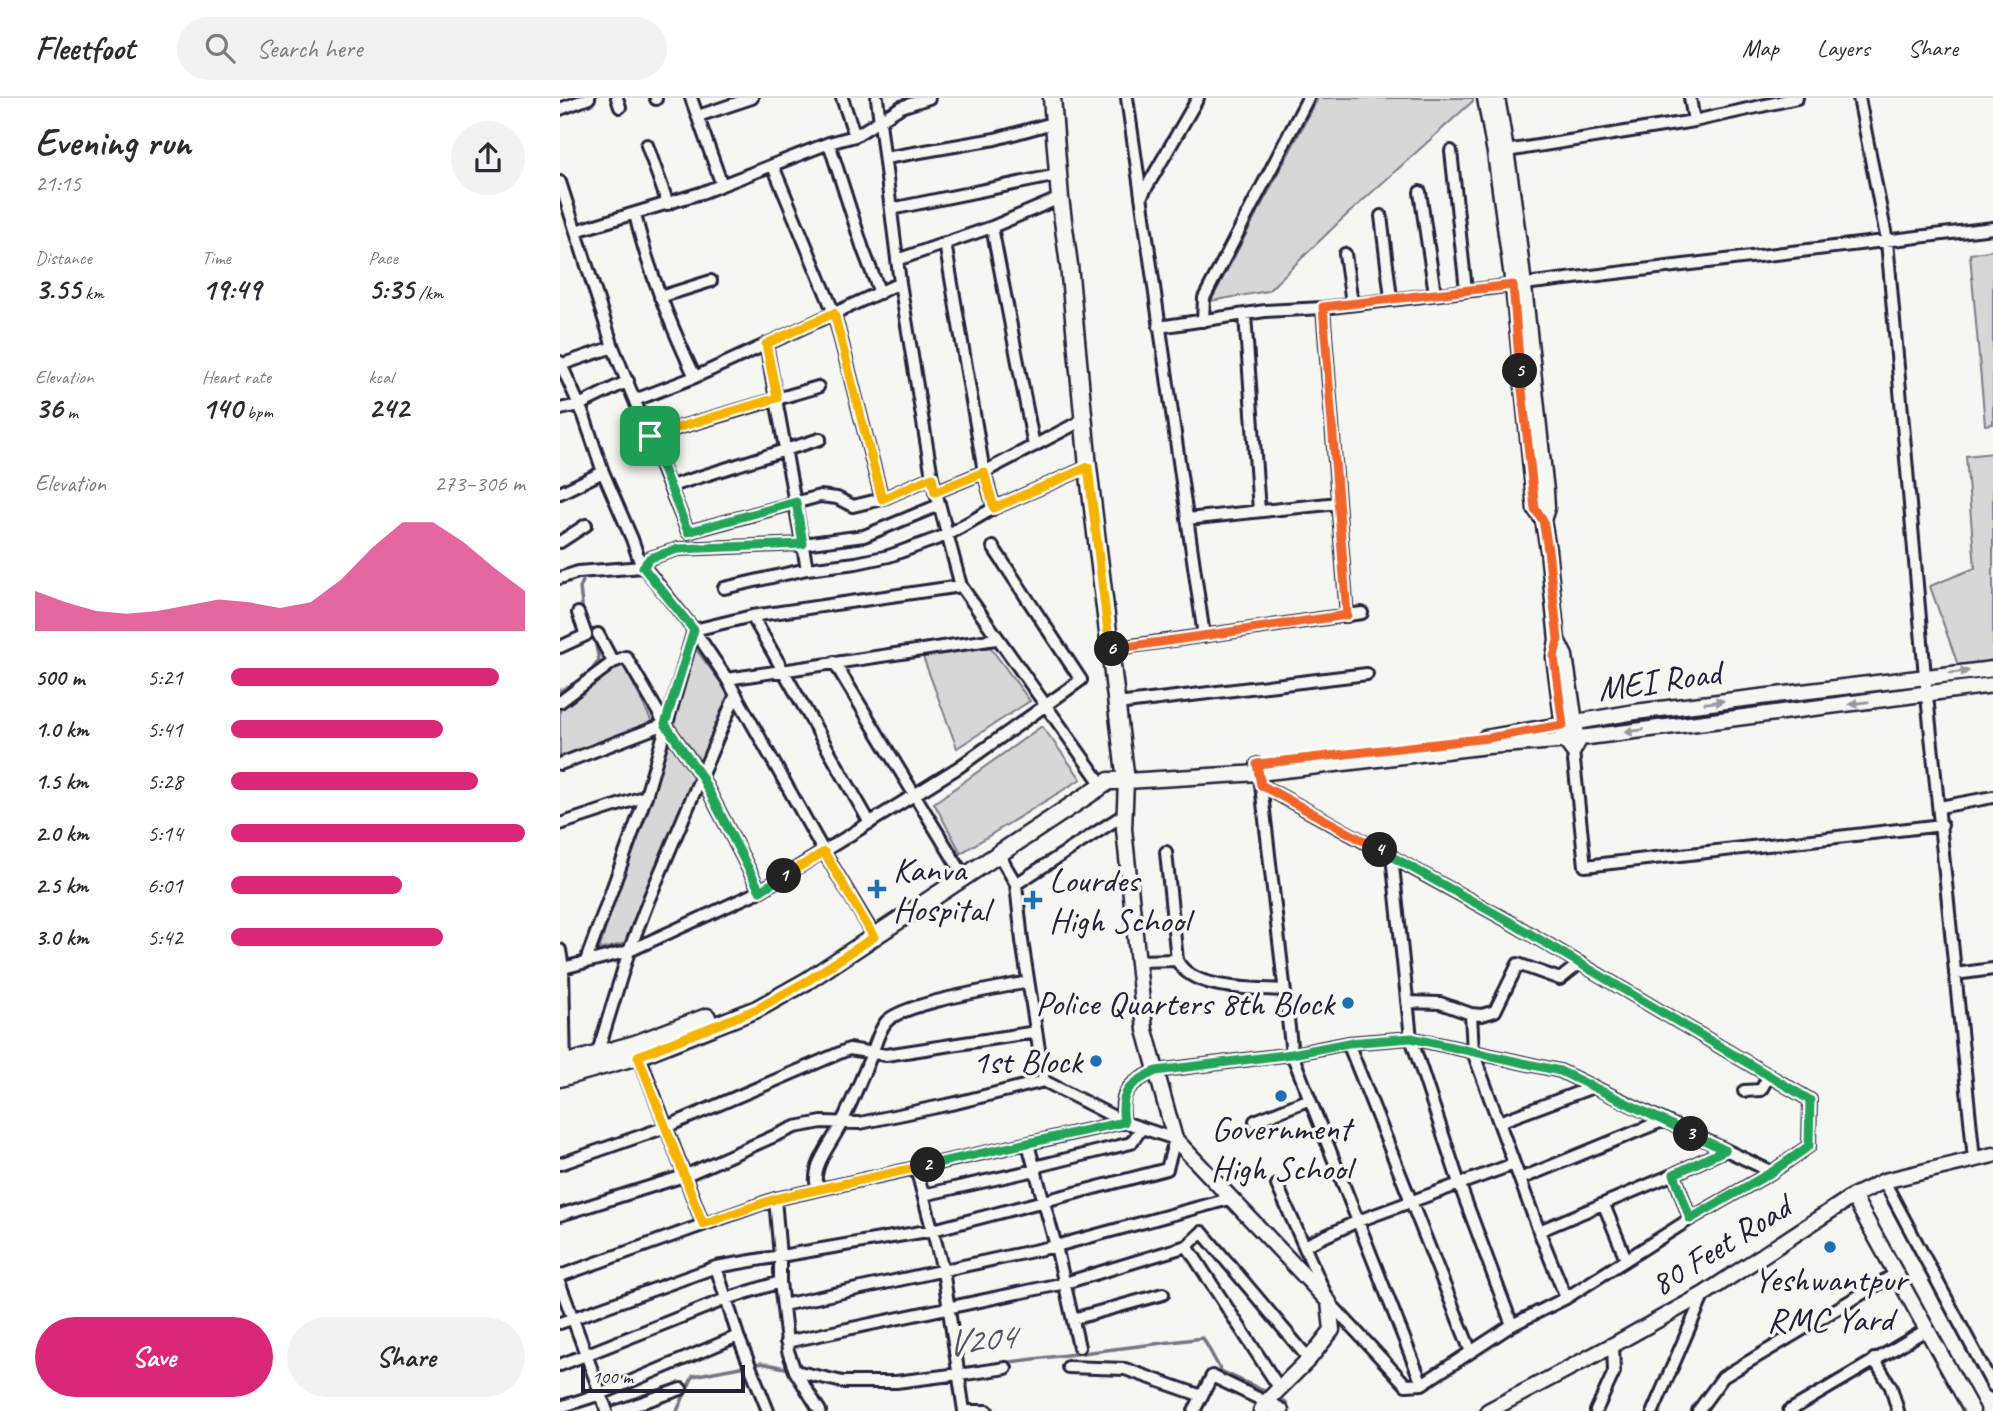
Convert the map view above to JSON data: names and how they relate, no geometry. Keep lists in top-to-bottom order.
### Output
{
  "streets": {
    "street": ["MEI Road", "80 Feet Road"]
  },
  "water": ["V204"],
  "places": {
    "health": ["Kanva Hospital", "Lourdes High School"],
    "other": [
      "Police Quarters 8th Block",
      "1st Block",
      "Government High School",
      "Yeshwantpur RMC Yard"
    ]
  },
  "scale_bar": "100 m",
  "page": {
    "header": "Fleetfoot",
    "search": "Search here",
    "nav": ["Map", "Layers", "Share"],
    "heading": ["Evening run", "21:15"],
    "stats": [
      ["Distance", "3.55 km"],
      ["Time", "19:49"],
      ["Pace", "5:35 /km"],
      ["Elevation", "36 m"],
      ["Heart rate", "140 bpm"],
      ["kcal", "242"]
    ],
    "pins": [
      "5",
      "6",
      "4",
      "1",
      "3",
      "2"
    ],
    "chart": ["Elevation", "273–306 m"],
    "list": [
      {
        "name": "500 m",
        "note": "5:21"
      },
      {
        "name": "1.0 km",
        "note": "5:41"
      },
      {
        "name": "1.5 km",
        "note": "5:28"
      },
      {
        "name": "2.0 km",
        "note": "5:14"
      },
      {
        "name": "2.5 km",
        "note": "6:01"
      },
      {
        "name": "3.0 km",
        "note": "5:42"
      }
    ],
    "buttons": ["Save", "Share"],
    "scale": "100 m"
  }
}
